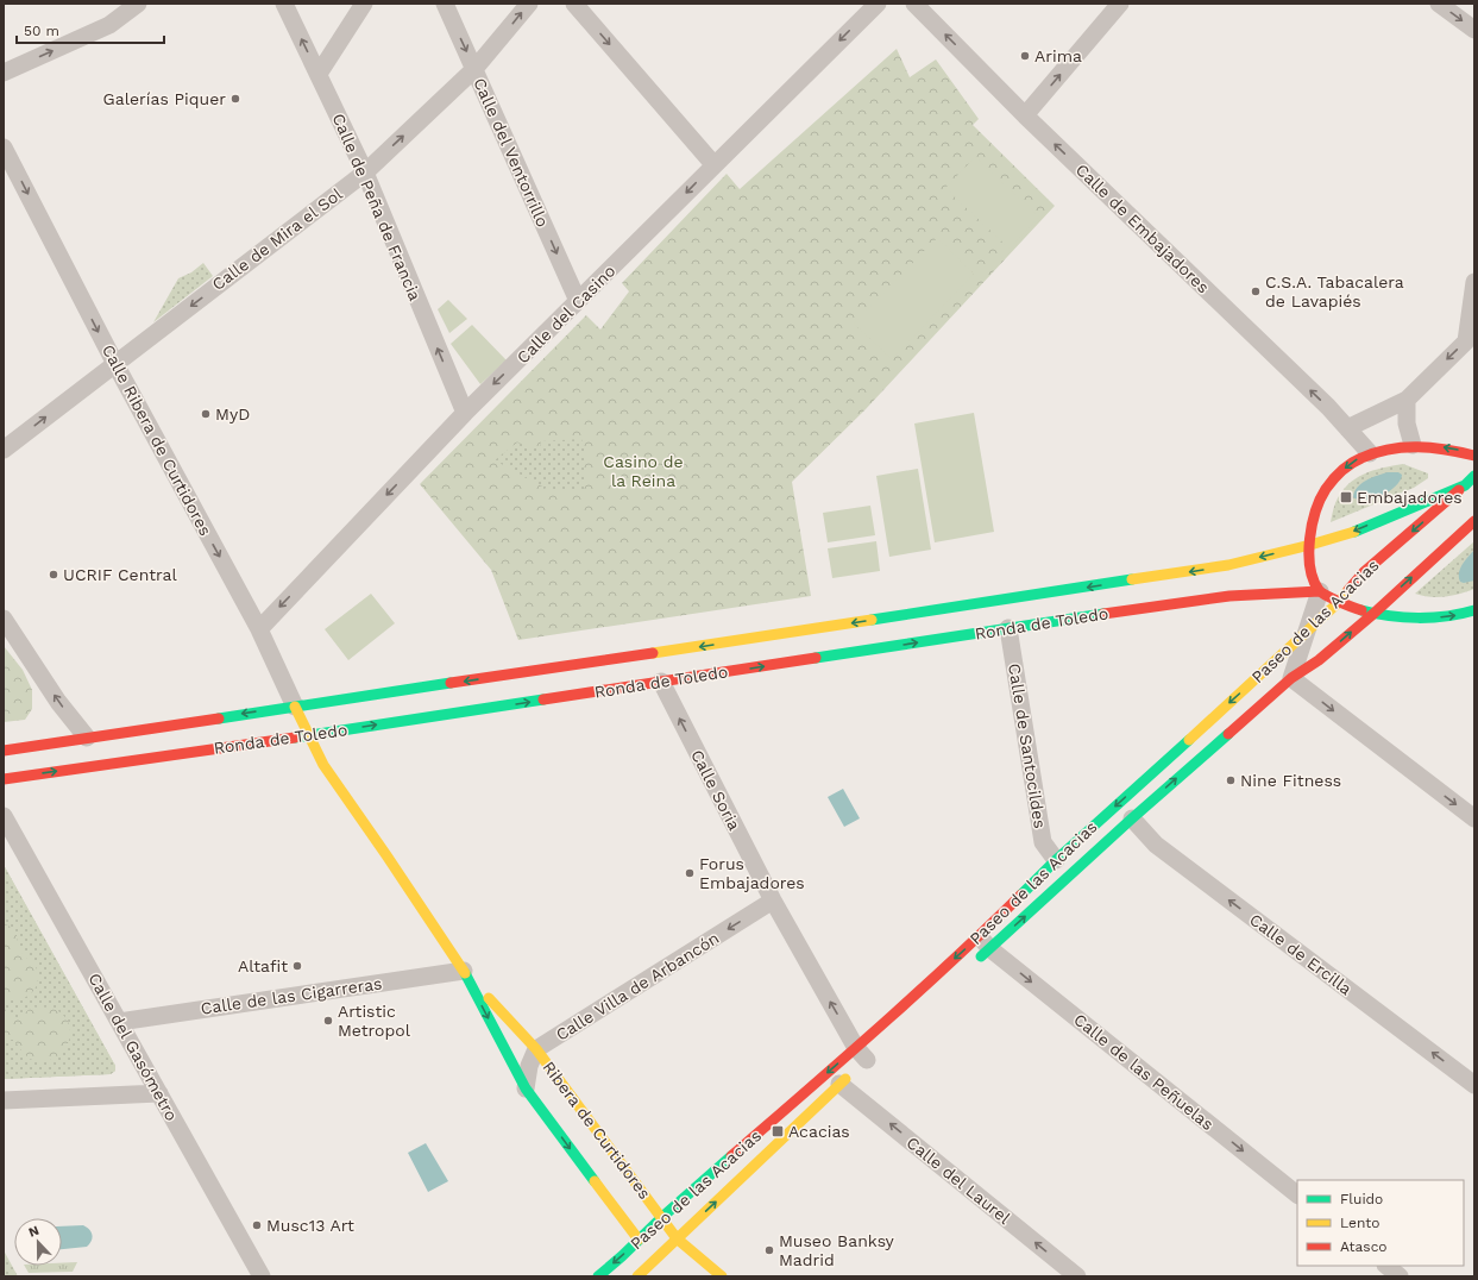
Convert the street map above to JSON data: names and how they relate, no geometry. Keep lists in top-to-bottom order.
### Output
{
  "streets": {
    "main road": [
      "Calle Ribera de Curtidores",
      "Paseo de las Acacias",
      "Ronda de Toledo",
      "Ribera de Curtidores"
    ],
    "street": [
      "Calle del Ventorrillo",
      "Calle de Peña de Francia",
      "Calle de Embajadores",
      "Calle de Mira el Sol",
      "Calle del Casino",
      "Calle de Santocildes",
      "Calle Soria",
      "Calle de Ercilla",
      "Calle Villa de Arbancón",
      "Calle de las Cigarreras",
      "Calle del Gasómetro",
      "Calle de las Peñuelas",
      "Calle del Laurel"
    ]
  },
  "crossings": [
    ["Calle del Ventorrillo", "Calle de Mira el Sol"],
    ["Calle del Ventorrillo", "Calle del Casino"],
    ["Calle de Peña de Francia", "Calle de Mira el Sol"],
    ["Calle de Peña de Francia", "Calle del Casino"],
    ["Calle de Mira el Sol", "Calle Ribera de Curtidores"],
    ["Calle del Casino", "Calle Ribera de Curtidores"],
    ["Calle Ribera de Curtidores", "Ronda de Toledo"],
    ["Calle Ribera de Curtidores", "Ribera de Curtidores"],
    ["Paseo de las Acacias", "Ronda de Toledo"],
    ["Paseo de las Acacias", "Calle de Santocildes"],
    ["Paseo de las Acacias", "Calle Soria"],
    ["Paseo de las Acacias", "Calle de Ercilla"],
    ["Paseo de las Acacias", "Calle de las Peñuelas"],
    ["Paseo de las Acacias", "Ribera de Curtidores"],
    ["Paseo de las Acacias", "Calle del Laurel"],
    ["Ronda de Toledo", "Calle de Santocildes"],
    ["Ronda de Toledo", "Calle Soria"],
    ["Ronda de Toledo", "Ribera de Curtidores"],
    ["Calle Soria", "Calle Villa de Arbancón"],
    ["Calle Villa de Arbancón", "Ribera de Curtidores"],
    ["Calle de las Cigarreras", "Calle del Gasómetro"],
    ["Calle de las Cigarreras", "Ribera de Curtidores"]
  ],
  "one_way": [
    "Calle de Peña de Francia",
    "Calle de Embajadores",
    "Calle del Casino",
    "Calle Ribera de Curtidores",
    "Calle Soria",
    "Calle de Ercilla",
    "Calle Villa de Arbancón",
    "Calle de las Peñuelas",
    "Calle del Laurel"
  ],
  "parks": ["Casino de la Reina"],
  "places": {
    "other": [
      "Arima",
      "Galerías Piquer",
      "C.S.A. Tabacalera de Lavapiés",
      "MyD",
      "UCRIF Central",
      "Nine Fitness",
      "Forus Embajadores",
      "Altafit",
      "Artistic Metropol",
      "Musc13 Art",
      "Museo Banksy Madrid"
    ],
    "transit": ["Embajadores", "Acacias"]
  },
  "legend": ["Fluido", "Lento", "Atasco"],
  "scale_bar": "50 m",
  "north": "top"
}
